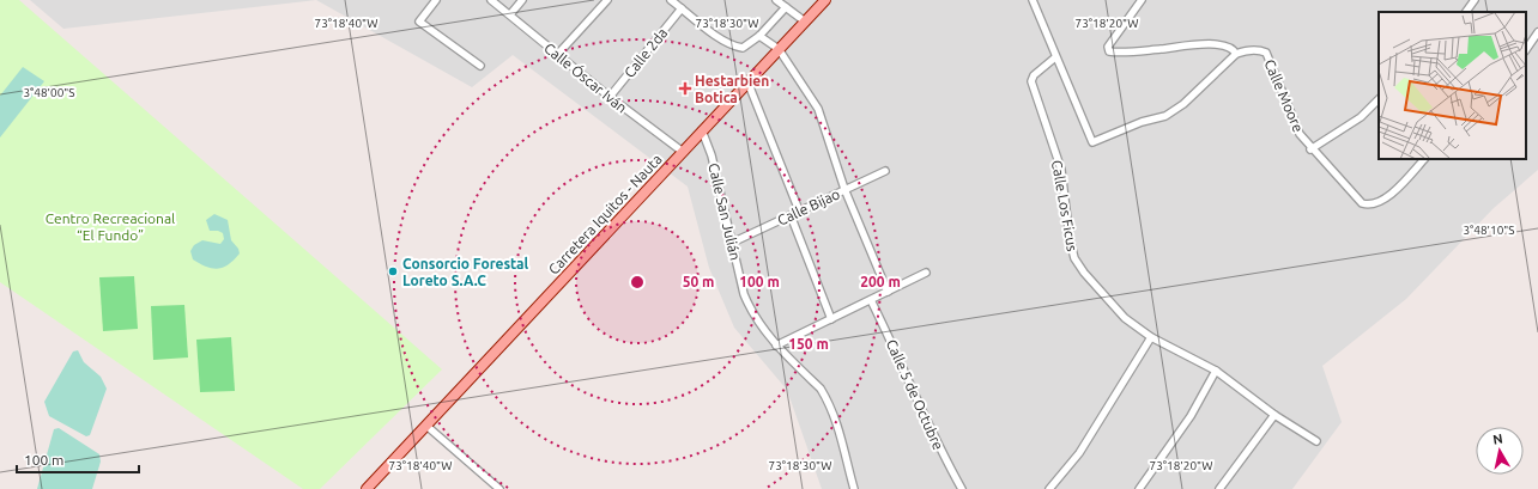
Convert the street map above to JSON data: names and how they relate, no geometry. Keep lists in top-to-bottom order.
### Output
{
  "streets": {
    "main road": ["Carretera Iquitos - Nauta"],
    "street": [
      "Calle 2da",
      "Calle Óscar Iván",
      "Calle Moore",
      "Calle Los Ficus",
      "Calle Bijao",
      "Calle San Julián",
      "Calle 5 de Octubre"
    ]
  },
  "crossings": [
    ["Calle 2da", "Calle Óscar Iván"],
    ["Calle Óscar Iván", "Carretera Iquitos - Nauta"],
    ["Calle Bijao", "Calle San Julián"],
    ["Calle San Julián", "Carretera Iquitos - Nauta"]
  ],
  "parks": ["Centro Recreacional “El Fundo”"],
  "places": {
    "health": ["Hestarbien Botica"],
    "other": ["Consorcio Forestal Loreto S.A.C"]
  },
  "scale_bar": "100 m",
  "north": "top",
  "coordinates": [
    "73°18'40\"W",
    "73°18'30\"W",
    "73°18'20\"W",
    "3°48'00\"S",
    "3°48'10\"S"
  ],
  "rings": [
    "50 m",
    "100 m",
    "200 m",
    "150 m"
  ]
}
